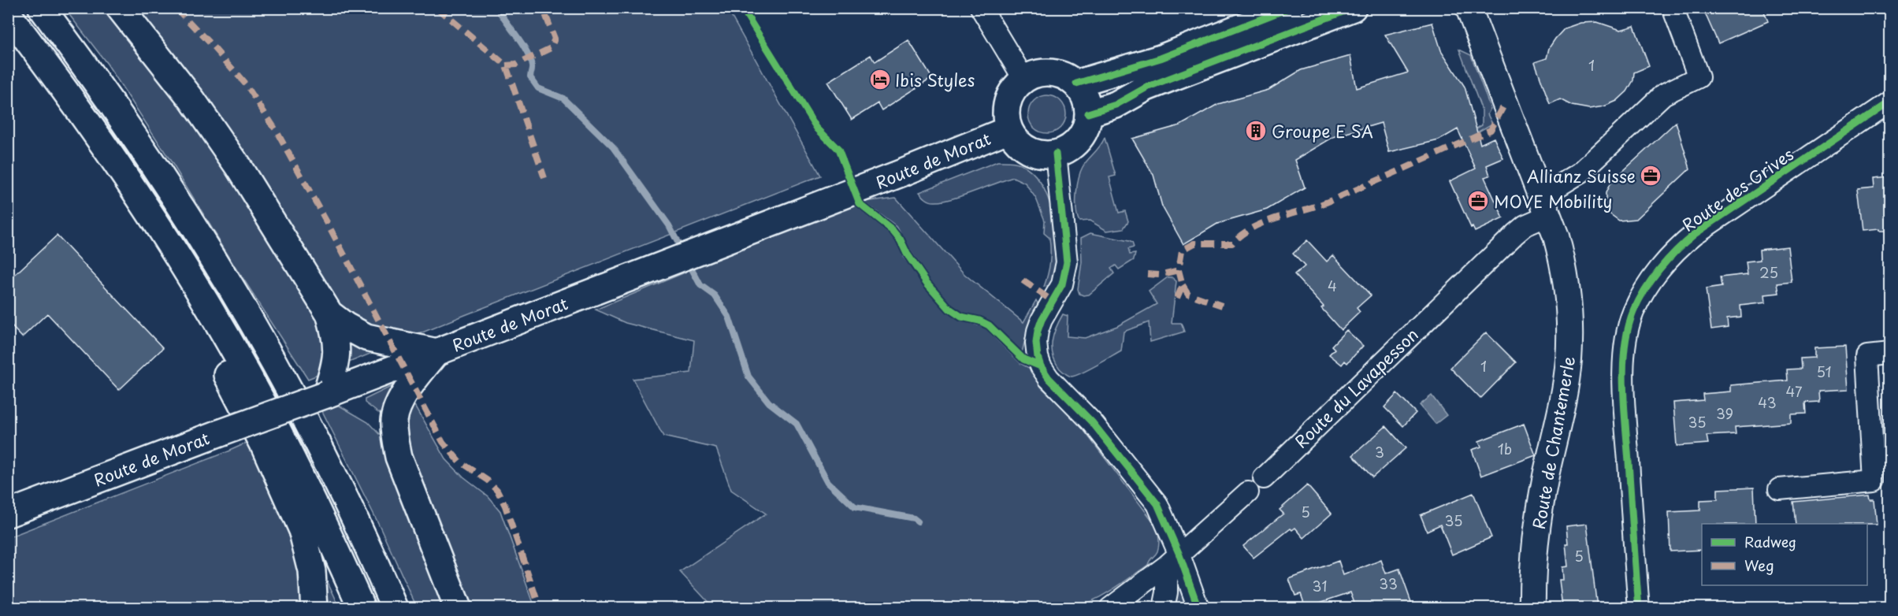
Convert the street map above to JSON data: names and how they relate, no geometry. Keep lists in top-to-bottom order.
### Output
{
  "streets": {
    "main road": ["Route de Morat"],
    "street": ["Route des Grives", "Route du Lavapesson", "Route de Chantemerle"]
  },
  "crossings": [
    ["Route du Lavapesson", "Route de Chantemerle"]
  ],
  "places": {
    "hotel": ["Ibis Styles"],
    "building": ["Groupe E SA"],
    "office": ["Allianz Suisse", "MOVE Mobility"]
  },
  "house_numbers": [
    "1",
    "25",
    "4",
    "1",
    "51",
    "47",
    "43",
    "39",
    "35",
    "1b",
    "3",
    "5",
    "35",
    "5",
    "33",
    "31"
  ],
  "legend": ["Radweg", "Weg"]
}
